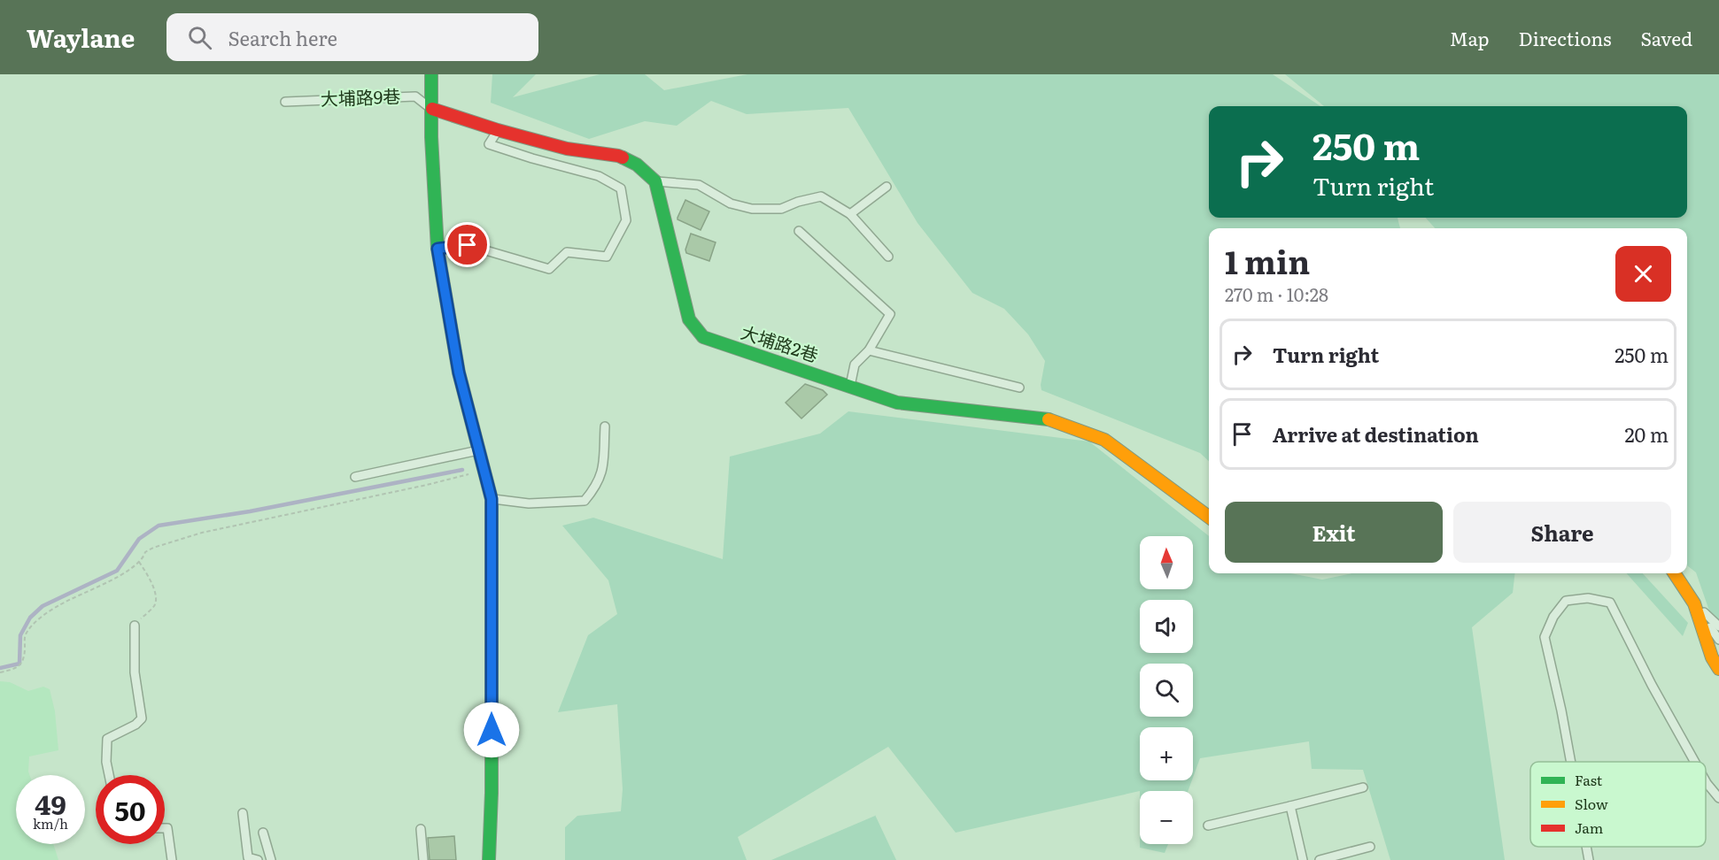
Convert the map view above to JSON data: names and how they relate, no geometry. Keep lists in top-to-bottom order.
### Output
{
  "streets": {
    "street": ["大埔路2巷"],
    "lane": ["大埔路9巷"]
  },
  "legend": ["Fast", "Slow", "Jam"],
  "north": "top",
  "page": {
    "header": "Waylane",
    "search": "Search here",
    "nav": ["Map", "Directions", "Saved"],
    "turn": ["250 m", "Turn right"],
    "heading": ["1 min", "270 m · 10:28"],
    "list": [
      {
        "name": "Turn right",
        "value": "250 m"
      },
      {
        "name": "Arrive at destination",
        "value": "20 m"
      }
    ],
    "buttons": ["Exit", "Share"],
    "map_buttons": ["+", "−"],
    "speed": "49 km/h",
    "limit": "50"
  }
}
